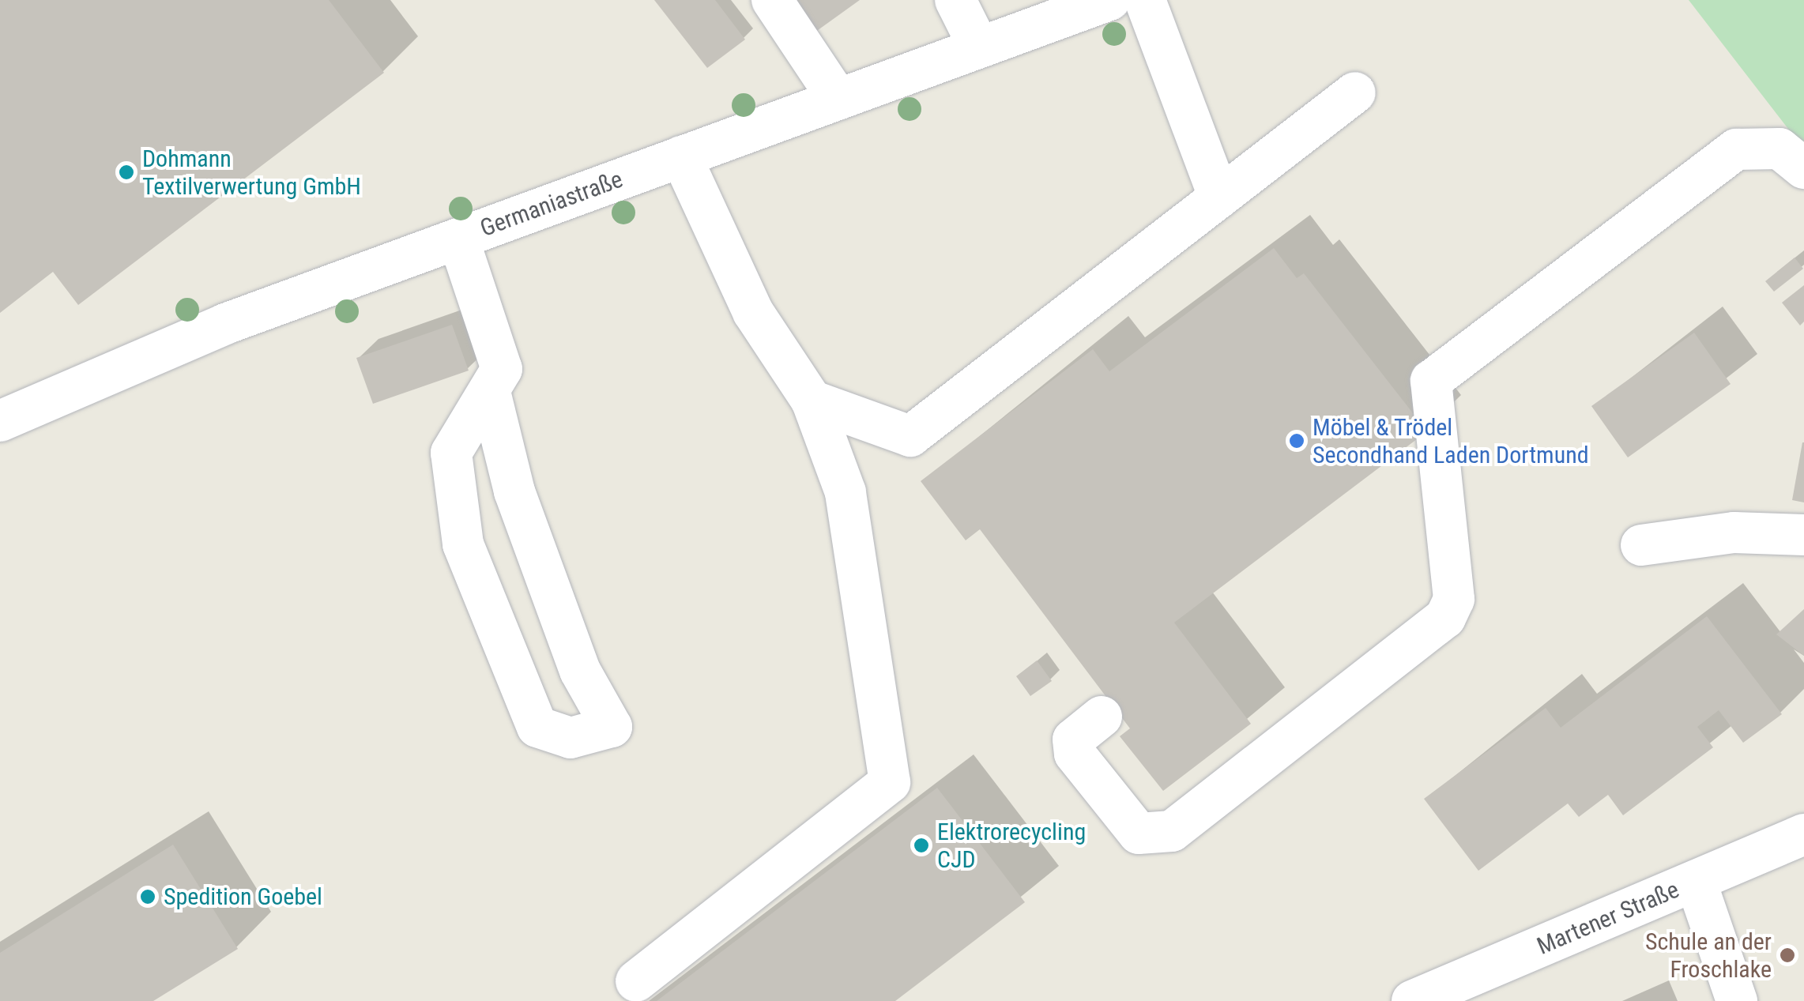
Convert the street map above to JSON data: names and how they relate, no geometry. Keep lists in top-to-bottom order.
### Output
{
  "streets": {
    "street": ["Germaniastraße", "Martener Straße"]
  },
  "places": [
    "Dohmann Textilverwertung GmbH",
    "Möbel & Trödel Secondhand Laden Dortmund",
    "Elektrorecycling CJD",
    "Spedition Goebel",
    "Schule an der Froschlake"
  ]
}
